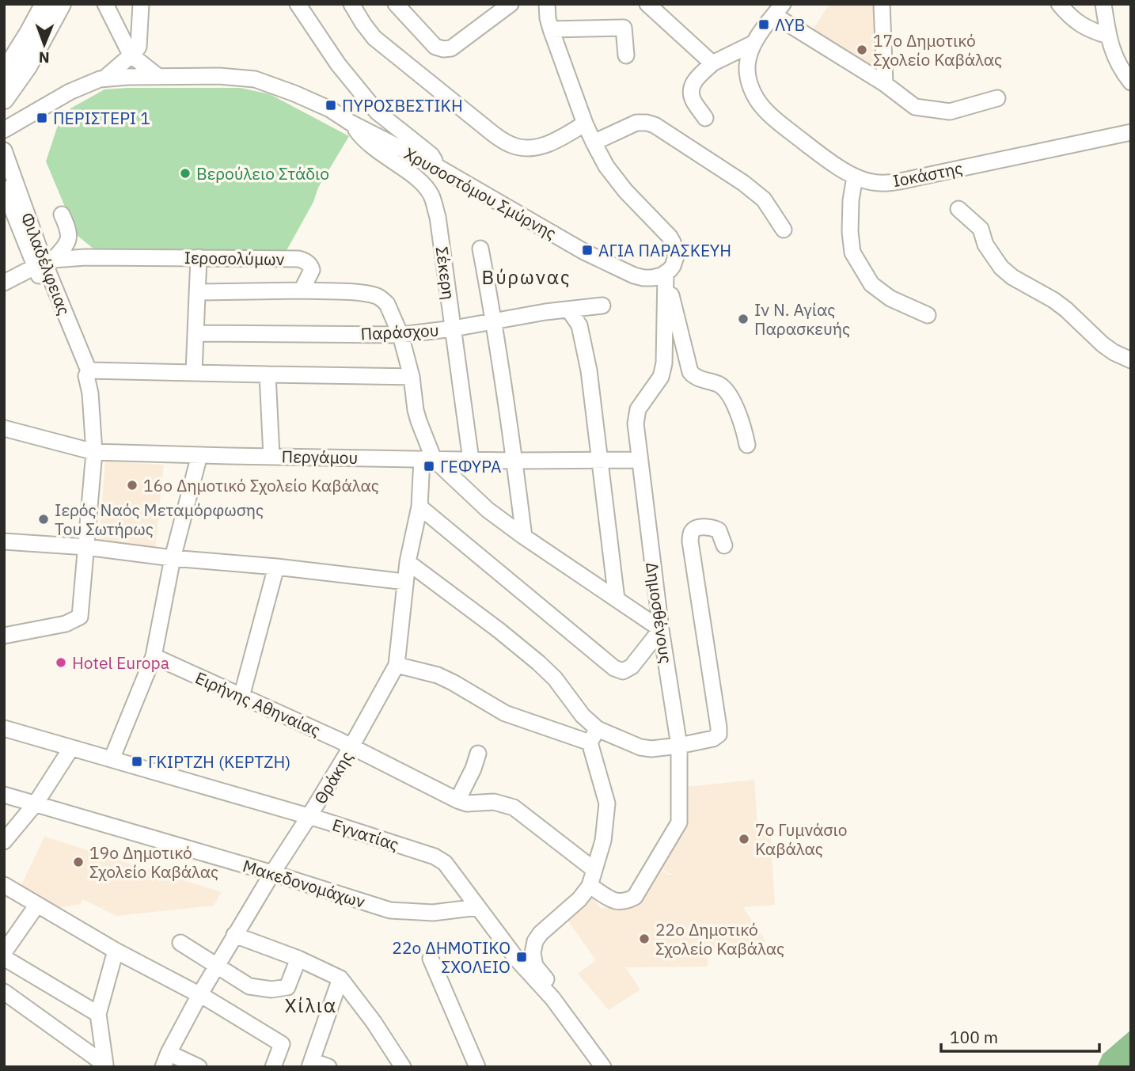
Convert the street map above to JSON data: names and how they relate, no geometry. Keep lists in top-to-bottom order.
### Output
{
  "streets": {
    "street": [
      "Ιοκάστης",
      "Χρυσοστόμου Σμύρνης",
      "Ιεροσολύμων",
      "Φιλαδέλφειας",
      "Σέκερη",
      "Παράσχου",
      "Περγάμου",
      "Δημοσθένους",
      "Ειρήνης Αθηναίας",
      "Θράκης",
      "Εγνατίας",
      "Μακεδονομάχων"
    ]
  },
  "crossings": [
    ["Χρυσοστόμου Σμύρνης", "Σέκερη"],
    ["Χρυσοστόμου Σμύρνης", "Δημοσθένους"],
    ["Ιεροσολύμων", "Φιλαδέλφειας"],
    ["Φιλαδέλφειας", "Περγάμου"],
    ["Σέκερη", "Παράσχου"],
    ["Σέκερη", "Περγάμου"],
    ["Περγάμου", "Δημοσθένους"],
    ["Περγάμου", "Θράκης"],
    ["Ειρήνης Αθηναίας", "Θράκης"],
    ["Θράκης", "Εγνατίας"],
    ["Θράκης", "Μακεδονομάχων"],
    ["Εγνατίας", "Μακεδονομάχων"]
  ],
  "districts": ["Βύρωνας", "Χίλια"],
  "places": {
    "transit": [
      "ΛΥΒ",
      "ΠΥΡΟΣΒΕΣΤΙΚΗ",
      "ΠΕΡΙΣΤΕΡΙ 1",
      "ΑΓΙΑ ΠΑΡΑΣΚΕΥΗ",
      "ΓΕΦΥΡΑ",
      "ΓΚΙΡΤΖΗ (ΚΕΡΤΖΗ)",
      "22ο ΔΗΜΟΤΙΚΟ ΣΧΟΛΕΙΟ"
    ],
    "other": [
      "17ο Δημοτικό Σχολείο Καβάλας",
      "Βερούλειο Στάδιο",
      "Ιν Ν. Αγίας Παρασκευής",
      "16ο Δημοτικό Σχολείο Καβάλας",
      "Ιερός Ναός Μεταμόρφωσης Του Σωτήρως",
      "Hotel Europa",
      "7ο Γυμνάσιο Καβάλας",
      "19ο Δημοτικό Σχολείο Καβάλας",
      "22ο Δημοτικό Σχολείο Καβάλας"
    ]
  },
  "scale_bar": "100 m",
  "north": "bottom"
}
